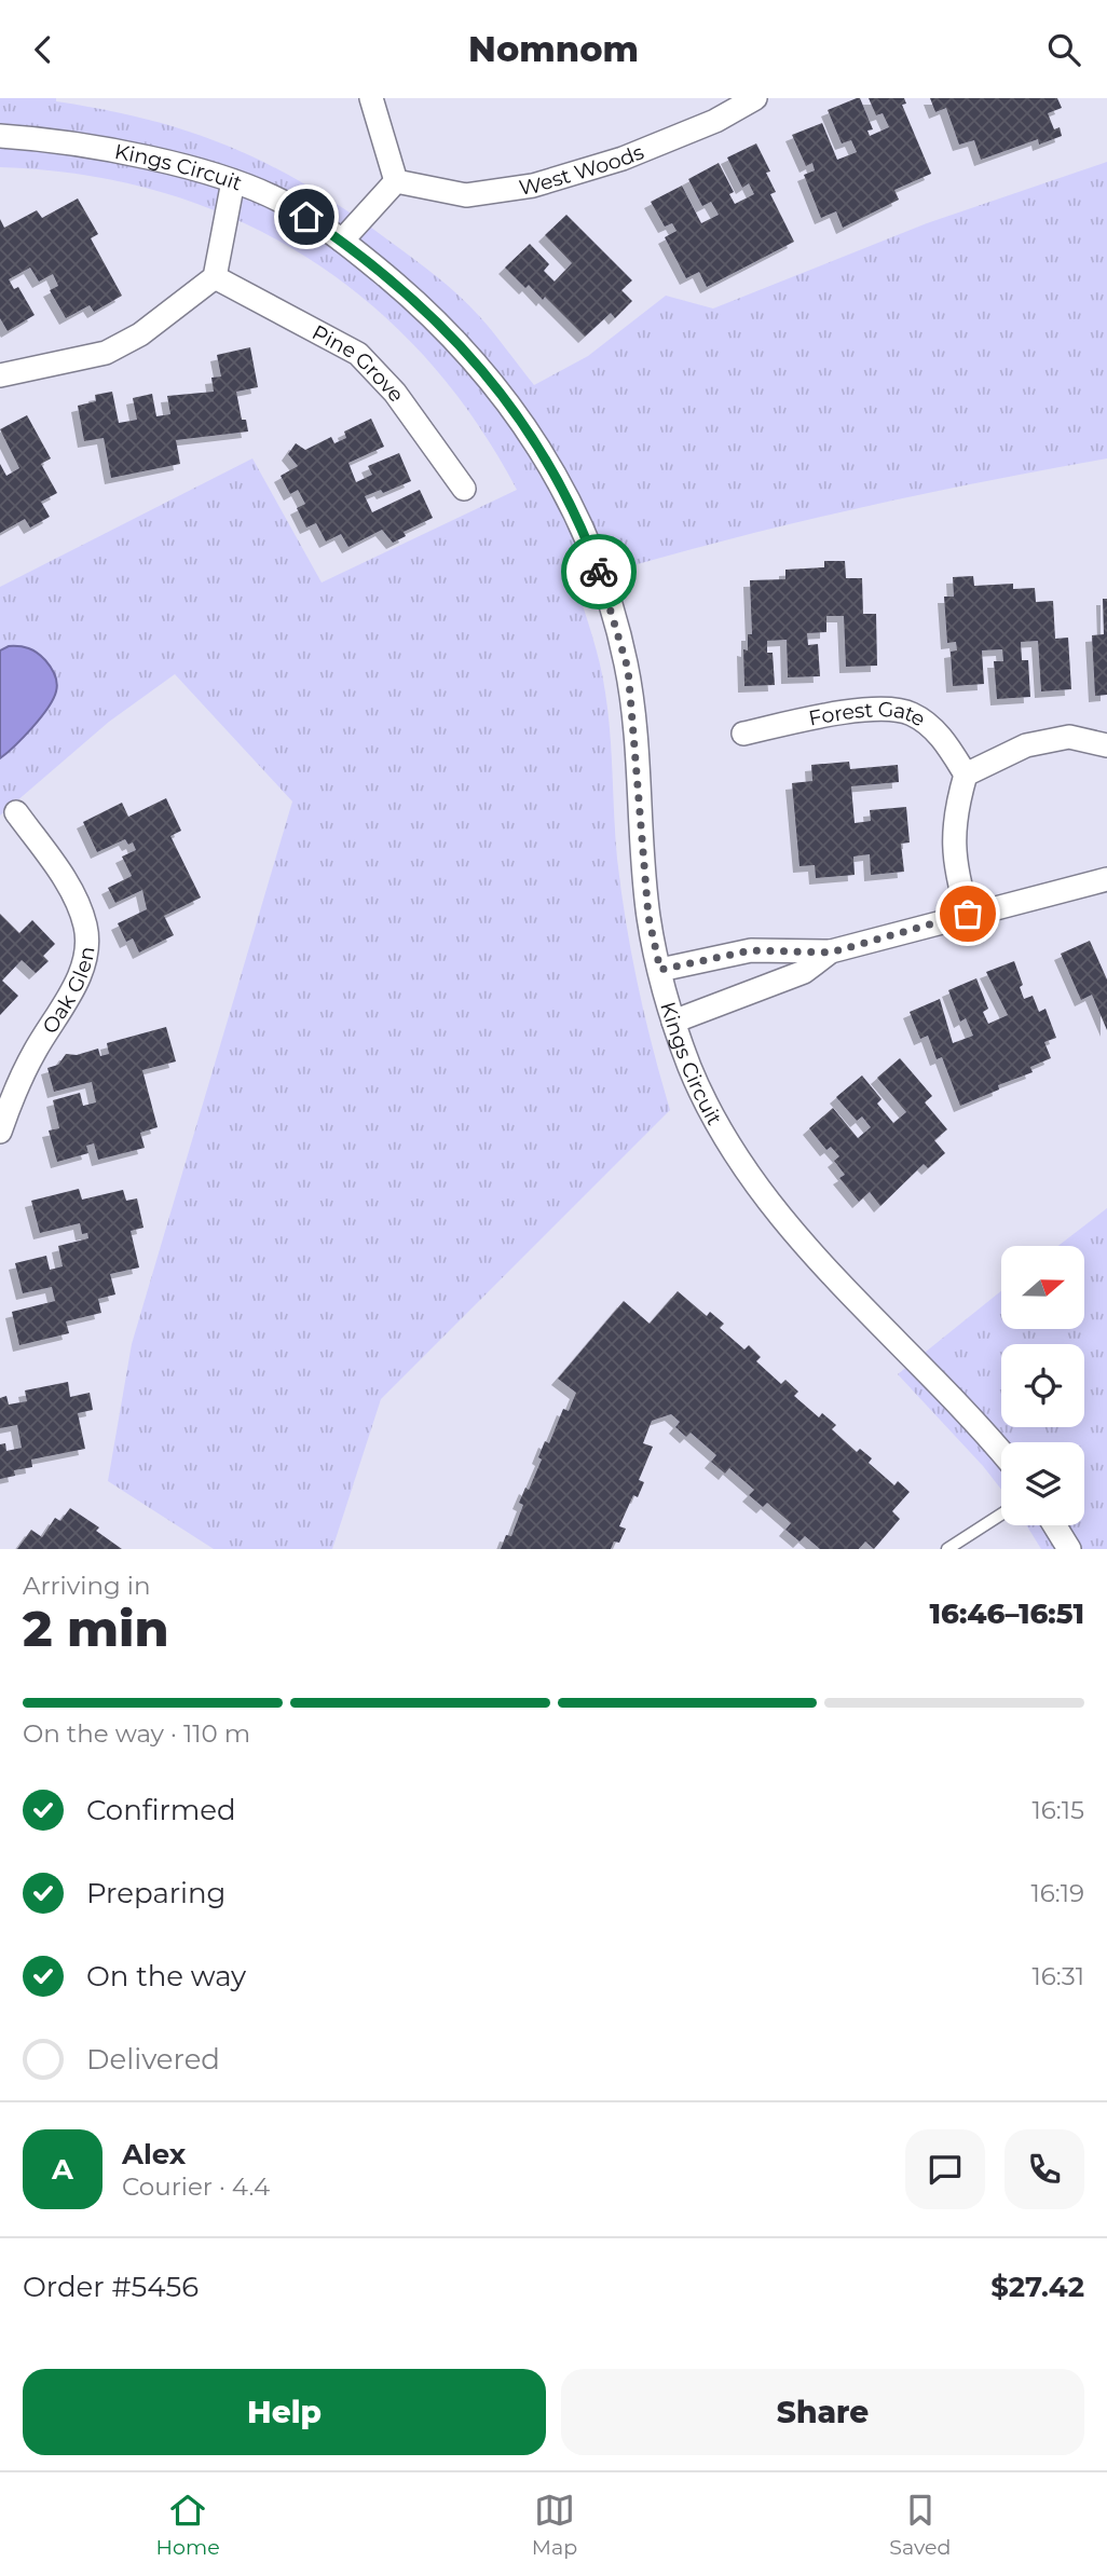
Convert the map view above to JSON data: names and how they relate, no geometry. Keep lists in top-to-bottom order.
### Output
{
  "streets": {
    "street": [
      "West Woods",
      "Kings Circuit",
      "Pine Grove",
      "Forest Gate",
      "Oak Glen"
    ]
  },
  "north": "right",
  "page": {
    "header": "Nomnom",
    "heading": ["2 min", "Arriving in", "16:46–16:51"],
    "panel": [
      "Alex",
      "Courier · 4.4",
      "Order #5456",
      "$27.42"
    ],
    "bar": "On the way · 110 m",
    "list": [
      ["Confirmed", "16:15"],
      ["Preparing", "16:19"],
      ["On the way", "16:31"],
      "Delivered"
    ],
    "round": "A",
    "buttons": ["Help", "Share"],
    "tabs": ["Home", "Map", "Saved"]
  }
}
